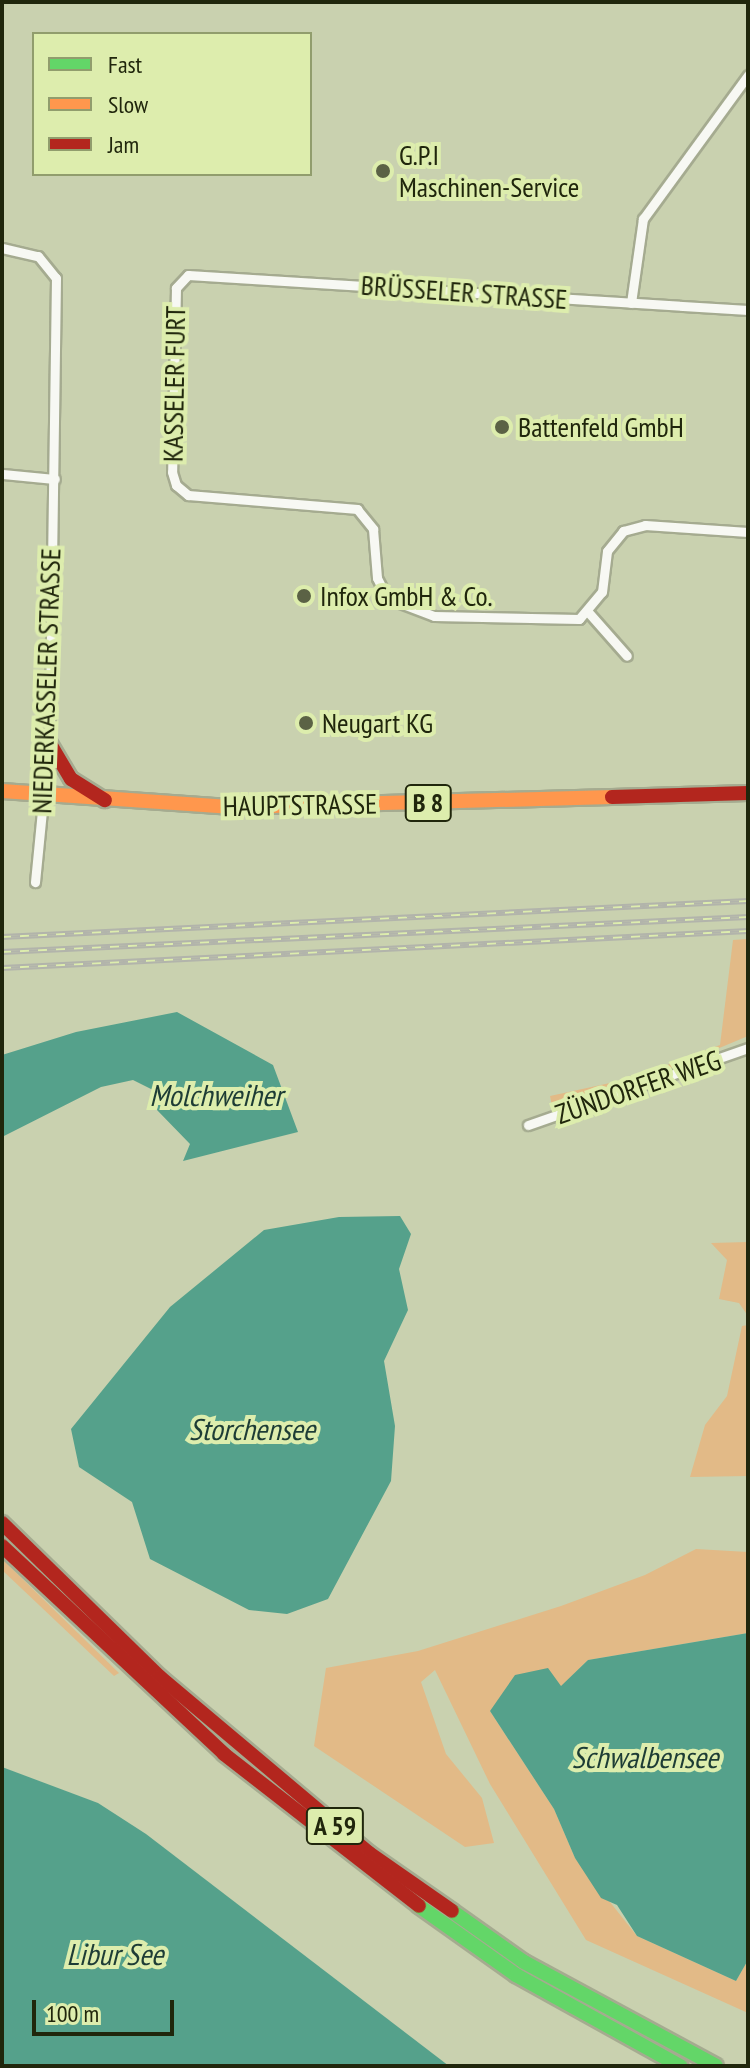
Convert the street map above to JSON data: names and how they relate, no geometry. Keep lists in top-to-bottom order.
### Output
{
  "streets": {
    "main road": ["B 8", "HAUPTSTRASSE", "A 59"],
    "street": [
      "BRÜSSELER STRASSE",
      "KASSELER FURT",
      "NIEDERKASSELER STRASSE",
      "ZÜNDORFER WEG"
    ]
  },
  "crossings": [
    ["BRÜSSELER STRASSE", "KASSELER FURT"],
    ["NIEDERKASSELER STRASSE", "B 8"],
    ["NIEDERKASSELER STRASSE", "HAUPTSTRASSE"],
    ["B 8", "HAUPTSTRASSE"]
  ],
  "water": [
    "Molchweiher",
    "Storchensee",
    "Schwalbensee",
    "Libur See"
  ],
  "places": [
    "G.P.I Maschinen-Service",
    "Battenfeld GmbH",
    "Infox GmbH & Co.",
    "Neugart KG"
  ],
  "legend": ["Fast", "Slow", "Jam"],
  "scale_bar": "100 m"
}
